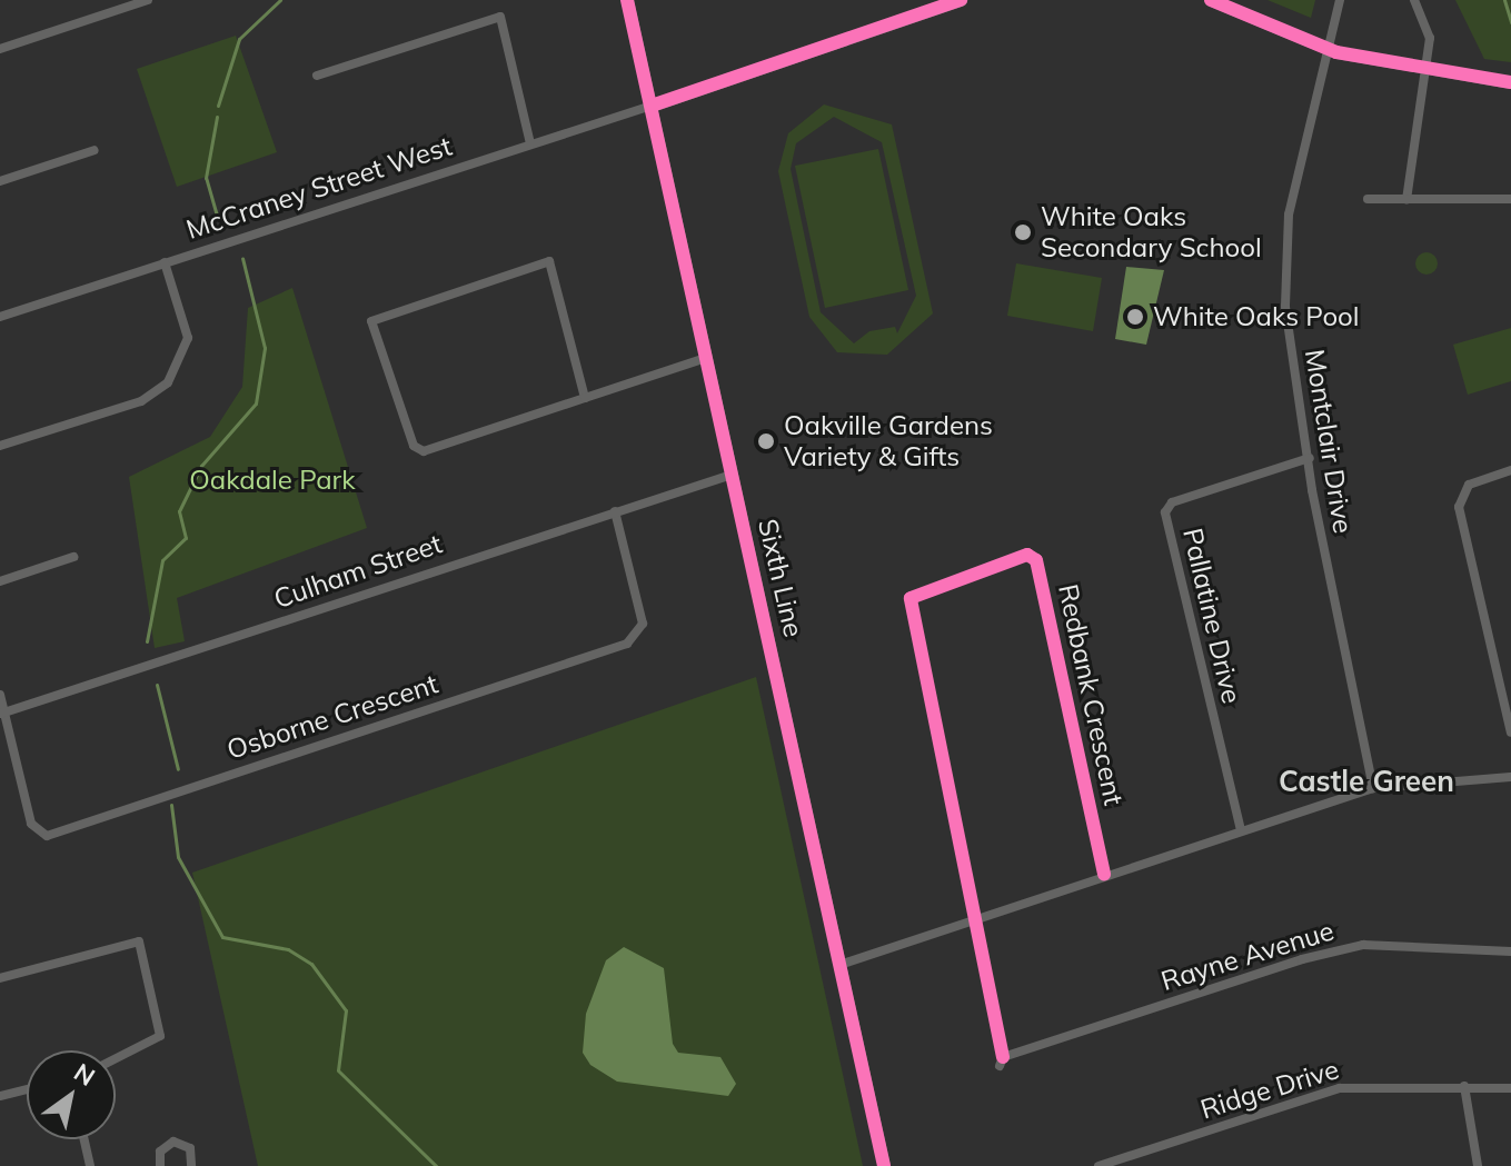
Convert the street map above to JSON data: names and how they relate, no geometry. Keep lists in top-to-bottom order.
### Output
{
  "streets": {
    "street": [
      "McCraney Street West",
      "Montclair Drive",
      "Culham Street",
      "Sixth Line",
      "Pallatine Drive",
      "Redbank Crescent",
      "Osborne Crescent",
      "Rayne Avenue",
      "Ridge Drive"
    ]
  },
  "crossings": [
    ["McCraney Street West", "Sixth Line"],
    ["Montclair Drive", "Pallatine Drive"],
    ["Culham Street", "Sixth Line"],
    ["Culham Street", "Osborne Crescent"],
    ["Redbank Crescent", "Rayne Avenue"]
  ],
  "districts": ["Castle Green"],
  "parks": ["Oakdale Park"],
  "places": ["White Oaks Secondary School", "White Oaks Pool", "Oakville Gardens Variety & Gifts"],
  "north": "top right"
}
